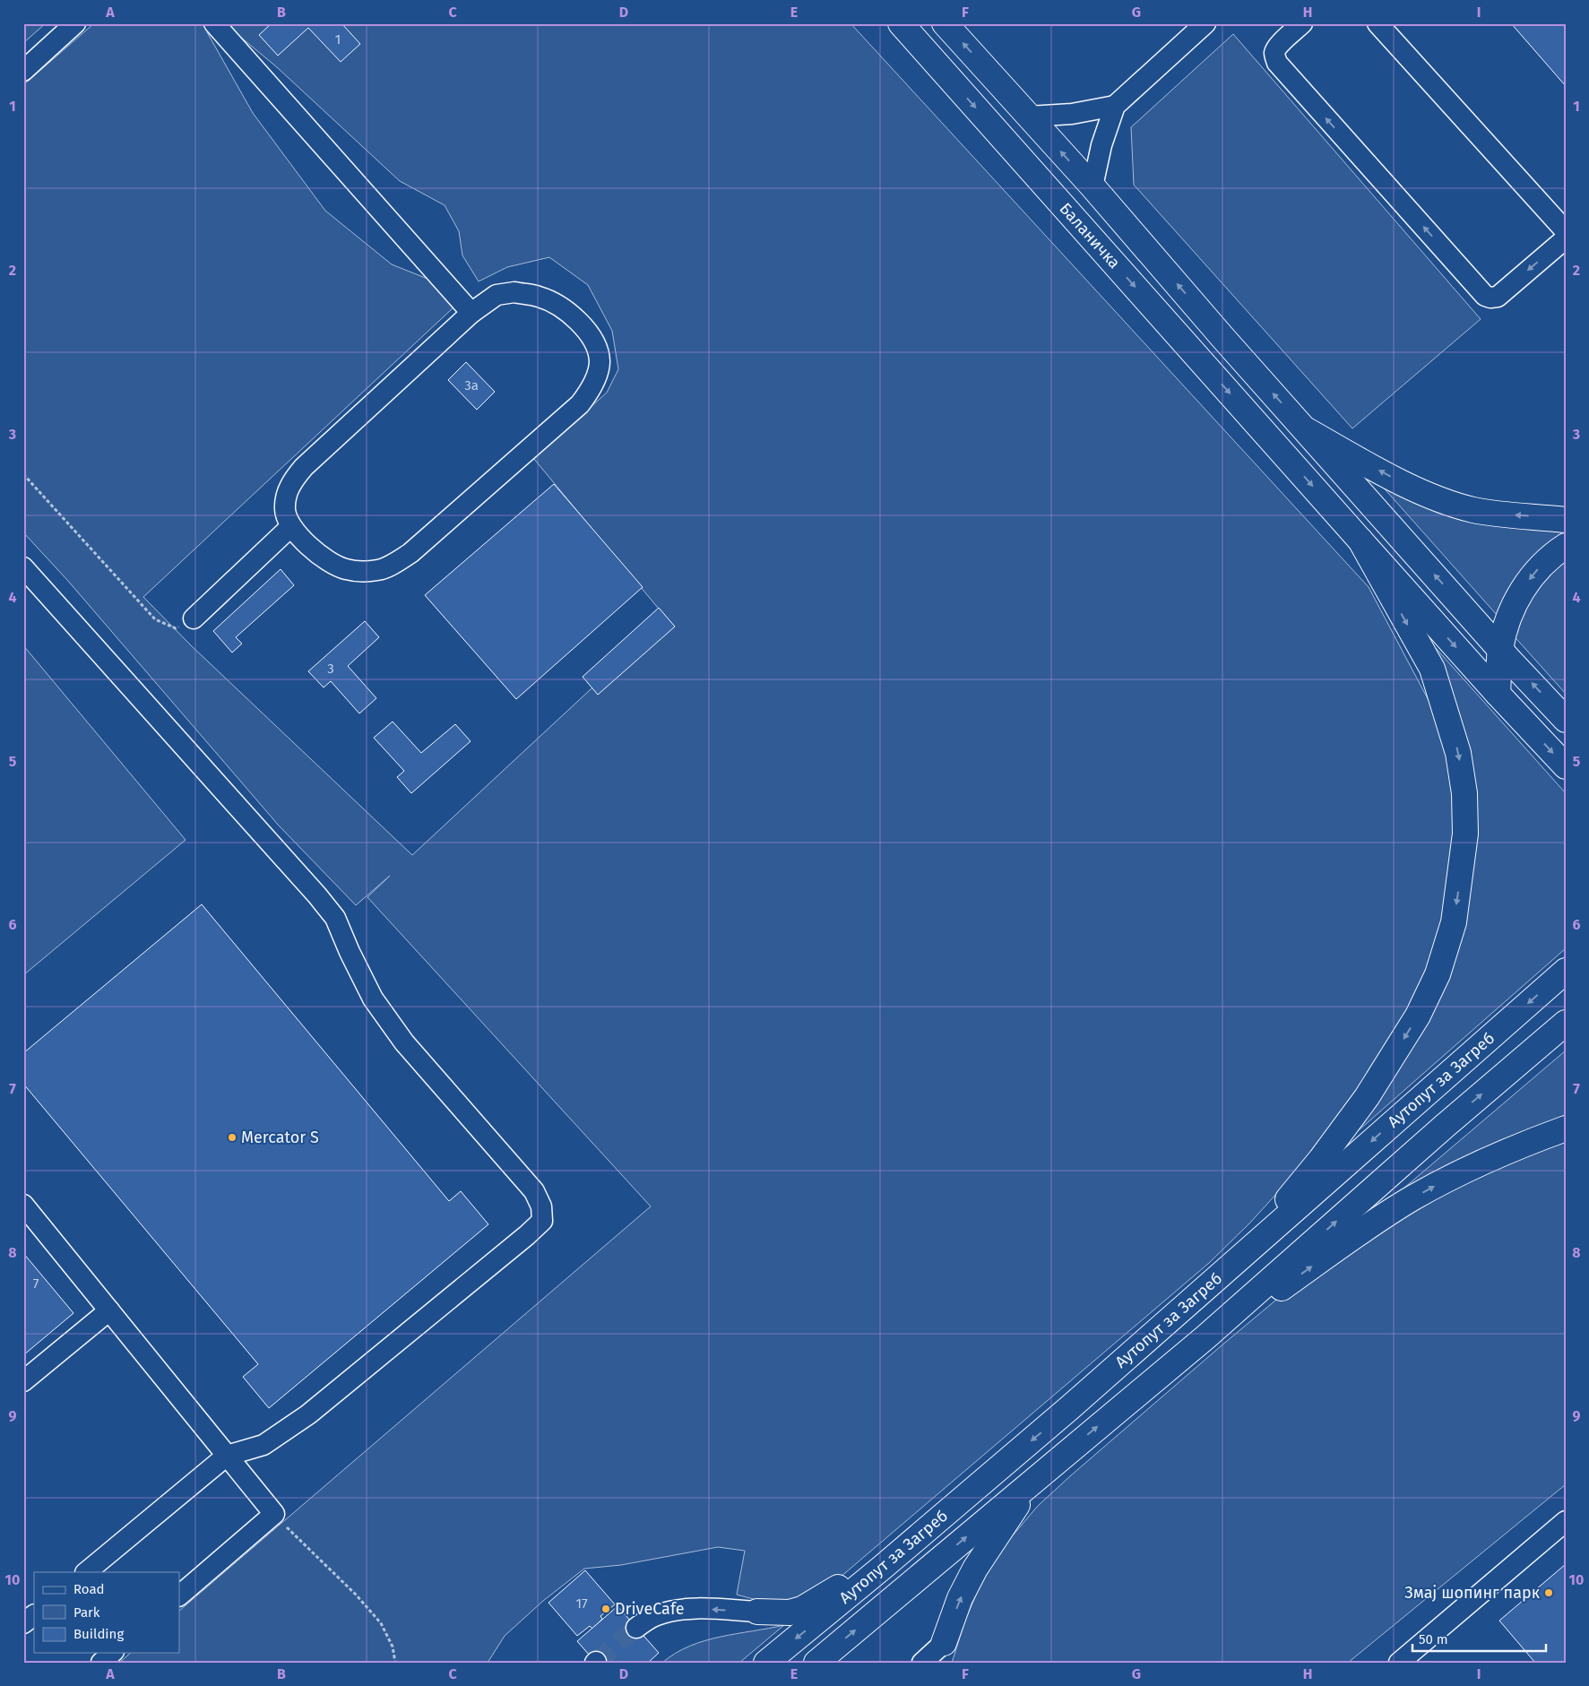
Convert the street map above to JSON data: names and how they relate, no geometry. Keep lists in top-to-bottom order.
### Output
{
  "streets": {
    "main road": ["Баланичка", "Аутопут за Загреб"]
  },
  "places": ["Mercator S", "Змај шопинг парк", "DriveCafe"],
  "house_numbers": [
    "1",
    "3a",
    "3",
    "7",
    "17"
  ],
  "legend": ["Road", "Park", "Building"],
  "scale_bar": "50 m",
  "grid": {
    "columns": [
      "A",
      "B",
      "C",
      "D",
      "E",
      "F",
      "G",
      "H",
      "I"
    ],
    "rows": [
      "1",
      "2",
      "3",
      "4",
      "5",
      "6",
      "7",
      "8",
      "9",
      "10"
    ]
  }
}
